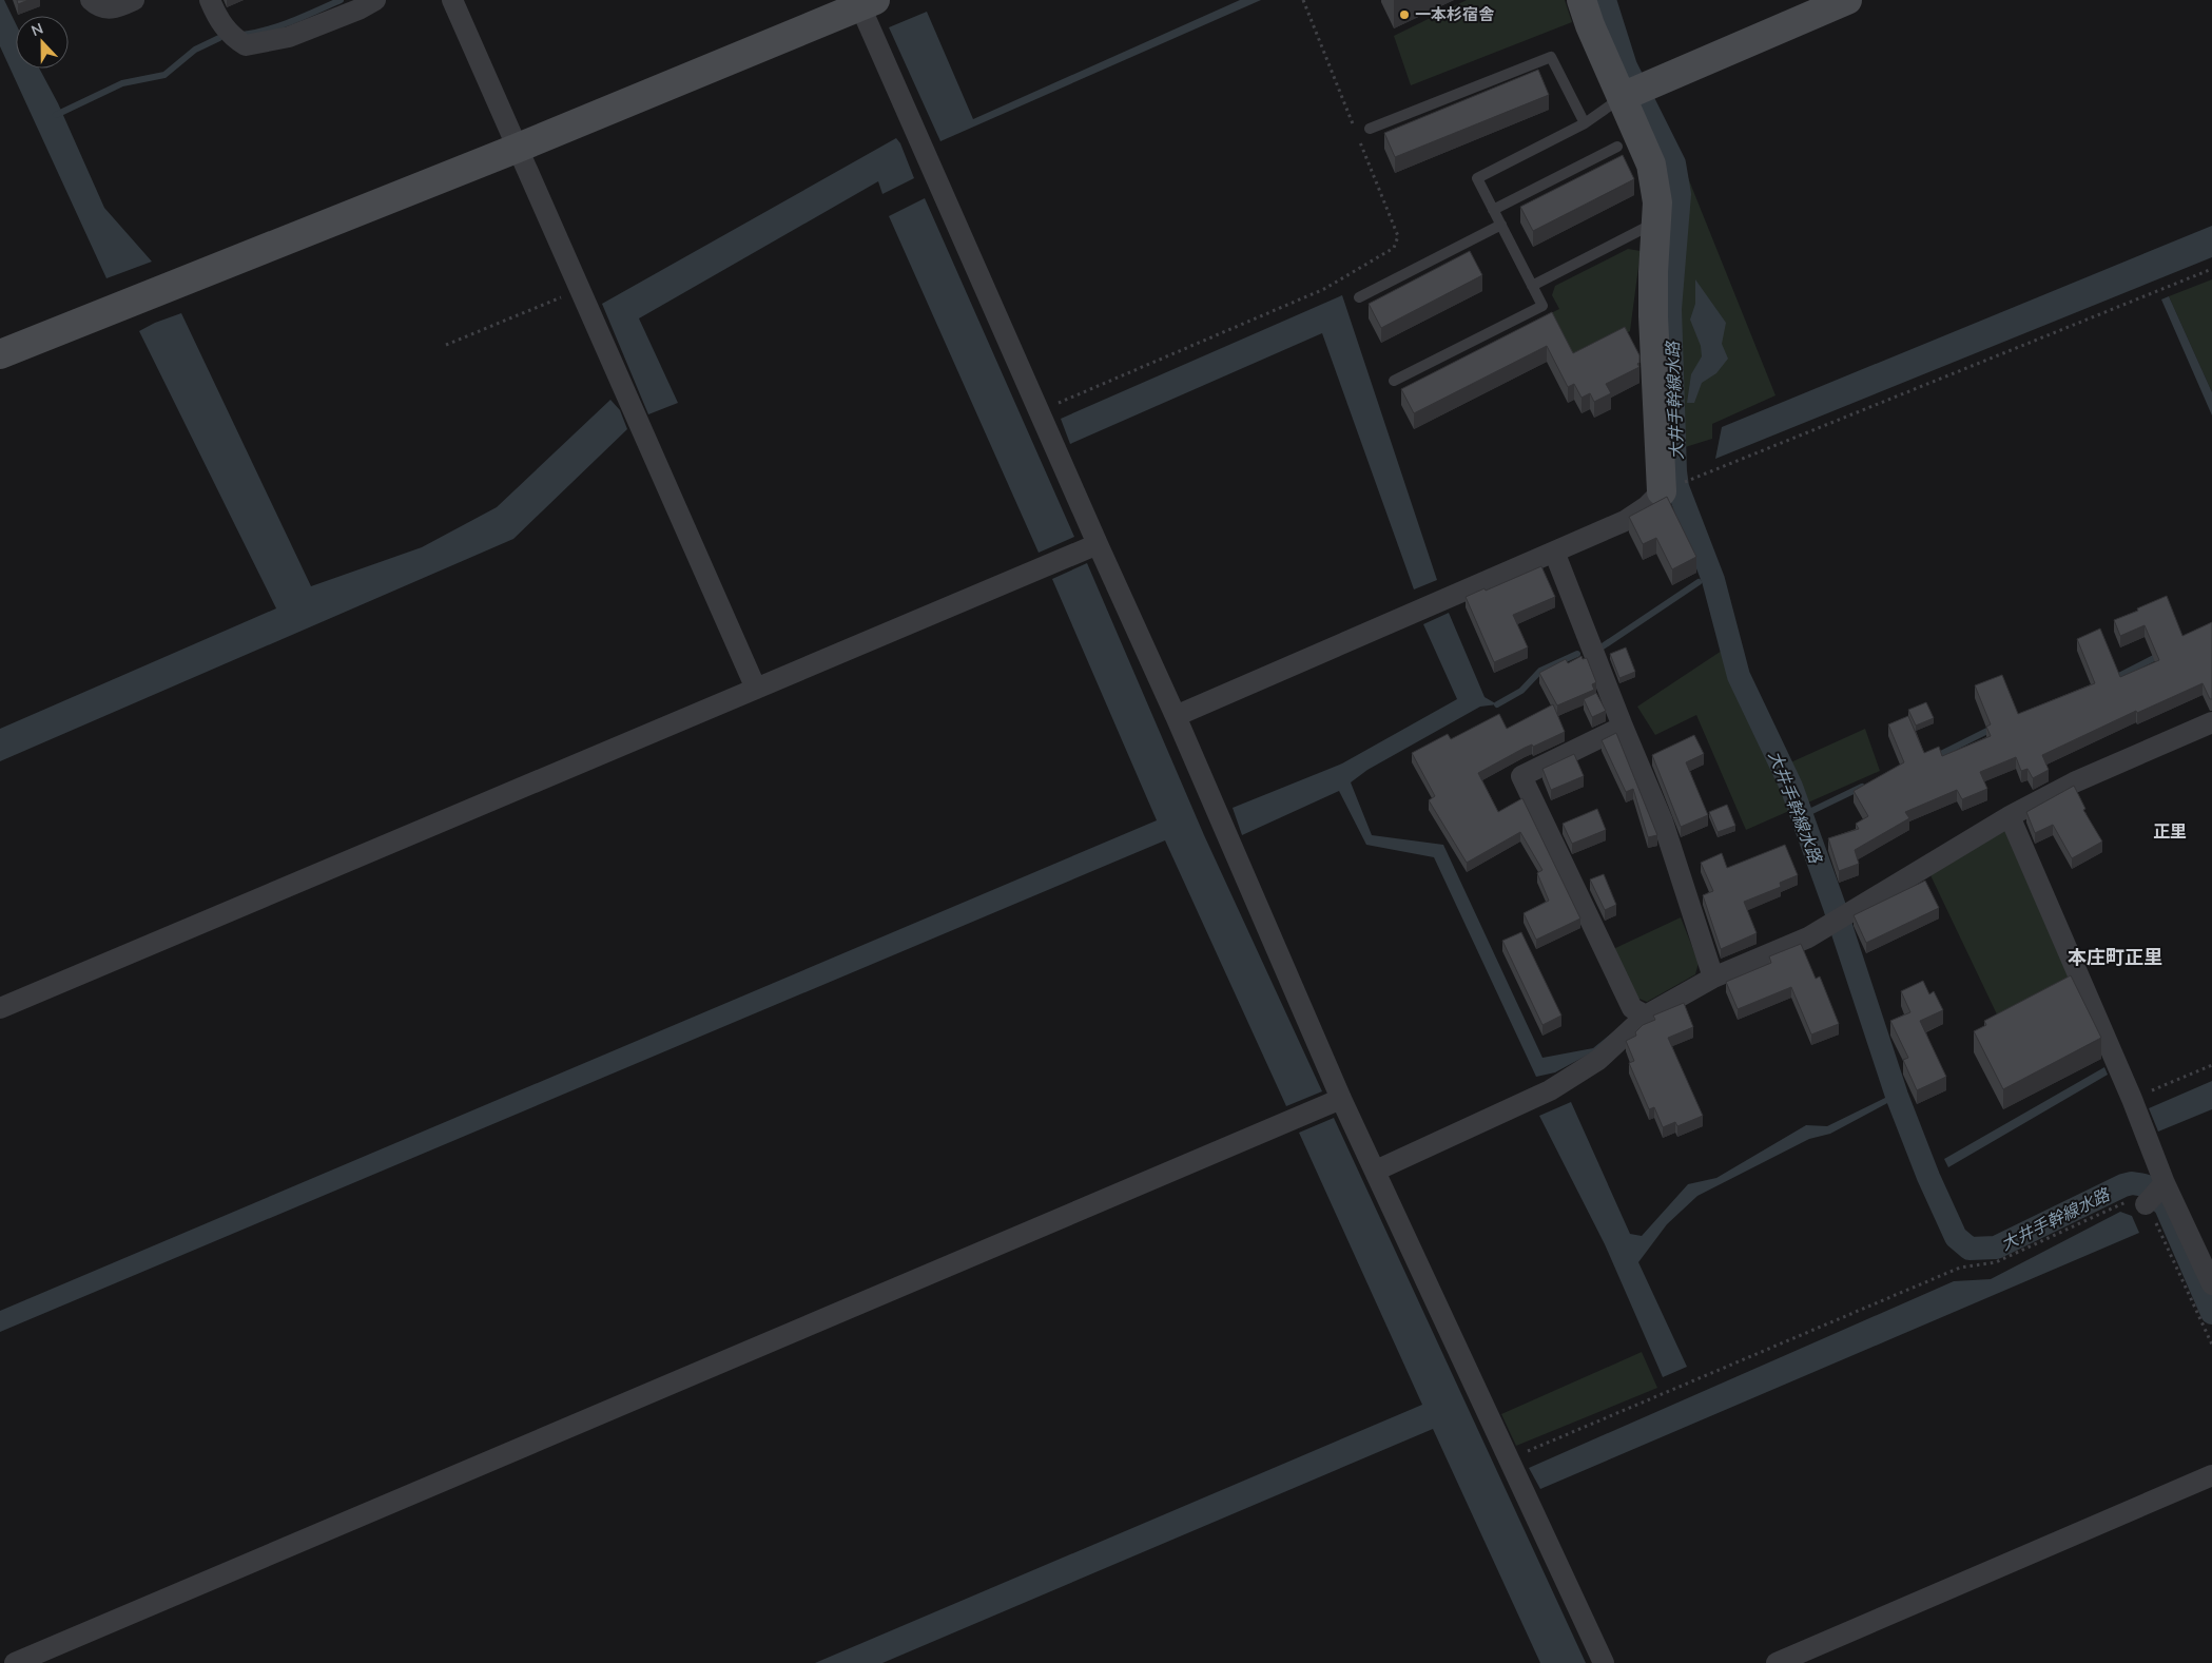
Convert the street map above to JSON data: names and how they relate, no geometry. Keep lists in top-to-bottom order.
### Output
{
  "districts": ["正里", "本庄町正里"],
  "water": ["大井手幹線水路"],
  "places": ["一本杉宿舎"],
  "north": "top"
}
